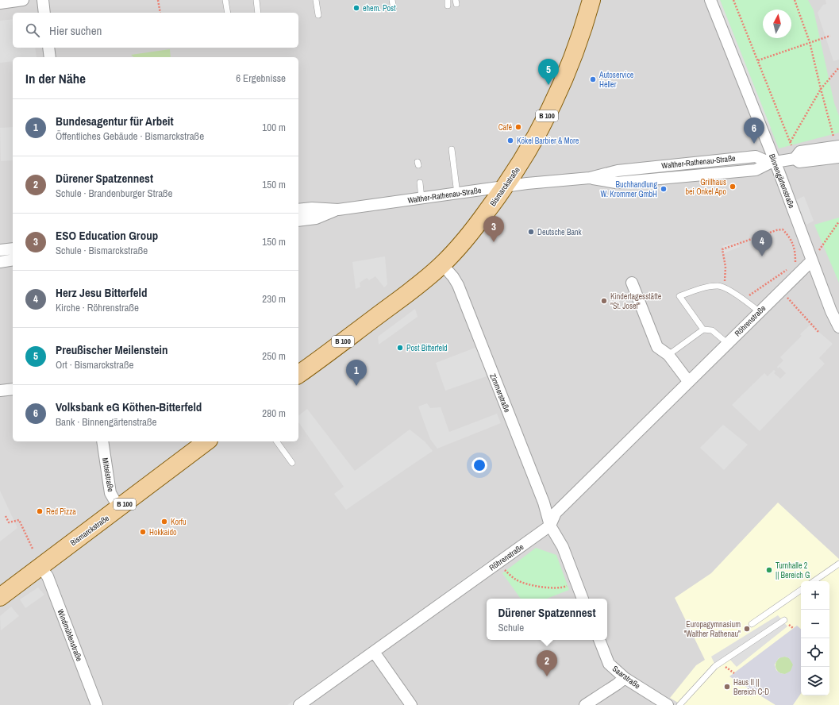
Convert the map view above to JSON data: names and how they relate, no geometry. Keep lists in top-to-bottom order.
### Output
{
  "streets": {
    "main road": ["B 100", "Bismarckstraße"],
    "street": [
      "Walther-Rathenau-Straße",
      "Binnengärtenstraße",
      "Röhrenstraße",
      "Zimmerstraße",
      "Mittelstraße",
      "Windmühlenstraße",
      "Saarstraße"
    ]
  },
  "crossings": [
    ["Walther-Rathenau-Straße", "Binnengärtenstraße"],
    ["Walther-Rathenau-Straße", "Bismarckstraße"],
    ["Binnengärtenstraße", "Röhrenstraße"],
    ["Bismarckstraße", "Zimmerstraße"],
    ["Bismarckstraße", "Mittelstraße"],
    ["Bismarckstraße", "Windmühlenstraße"],
    ["Röhrenstraße", "Zimmerstraße"]
  ],
  "places": [
    "ehem. Post",
    "Autoservice Heller",
    "Café",
    "Kökel Barbier & More",
    "Grillhaus bei Onkel Apo",
    "Buchhandlung W. Krommer GmbH",
    "Deutsche Bank",
    "Kindertagesstätte \"St. Josef\"",
    "Post Bitterfeld",
    "Red Pizza",
    "Korfu",
    "Hokkaido",
    "Turnhalle 2 || Bereich G",
    "Europagymnasium \"Walther Rathenau\"",
    "Haus II || Bereich C-D"
  ],
  "north": "top",
  "page": {
    "search": "Hier suchen",
    "heading": ["In der Nähe", "6 Ergebnisse"],
    "pins": [
      "5",
      "6",
      "3",
      "4",
      "1",
      "2"
    ],
    "list": [
      {
        "mark": "1",
        "name": "Bundesagentur für Arbeit",
        "note": "Öffentliches Gebäude · Bismarckstraße",
        "value": "100 m"
      },
      {
        "mark": "2",
        "name": "Dürener Spatzennest",
        "note": "Schule · Brandenburger Straße",
        "value": "150 m"
      },
      {
        "mark": "3",
        "name": "ESO Education Group",
        "note": "Schule · Bismarckstraße",
        "value": "150 m"
      },
      {
        "mark": "4",
        "name": "Herz Jesu Bitterfeld",
        "note": "Kirche · Röhrenstraße",
        "value": "230 m"
      },
      {
        "mark": "5",
        "name": "Preußischer Meilenstein",
        "note": "Ort · Bismarckstraße",
        "value": "250 m"
      },
      {
        "mark": "6",
        "name": "Volksbank eG Köthen-Bitterfeld",
        "note": "Bank · Binnengärtenstraße",
        "value": "280 m"
      }
    ],
    "map_buttons": ["+", "−"],
    "popup": ["Dürener Spatzennest", "Schule"]
  }
}
